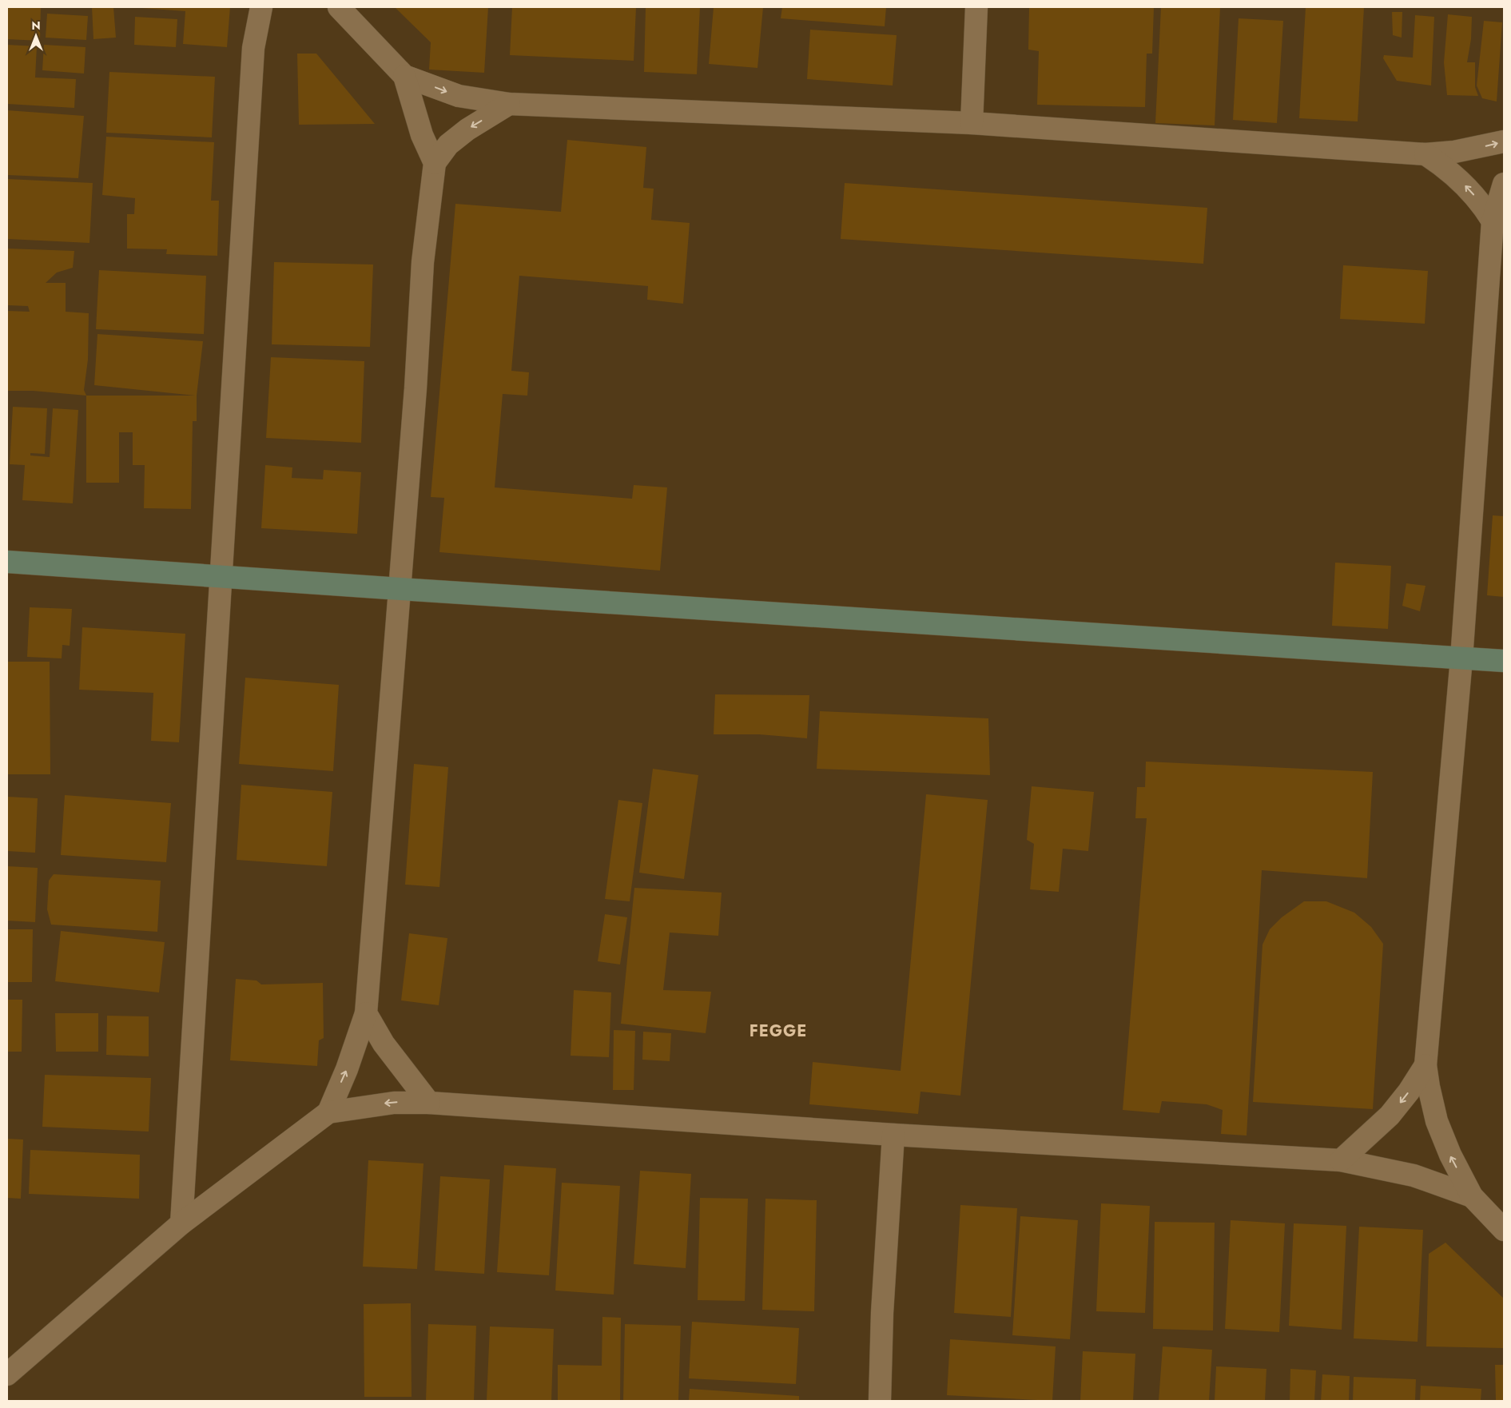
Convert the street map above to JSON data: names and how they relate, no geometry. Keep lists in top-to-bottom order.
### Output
{
  "districts": ["FEGGE"],
  "north": "top"
}
